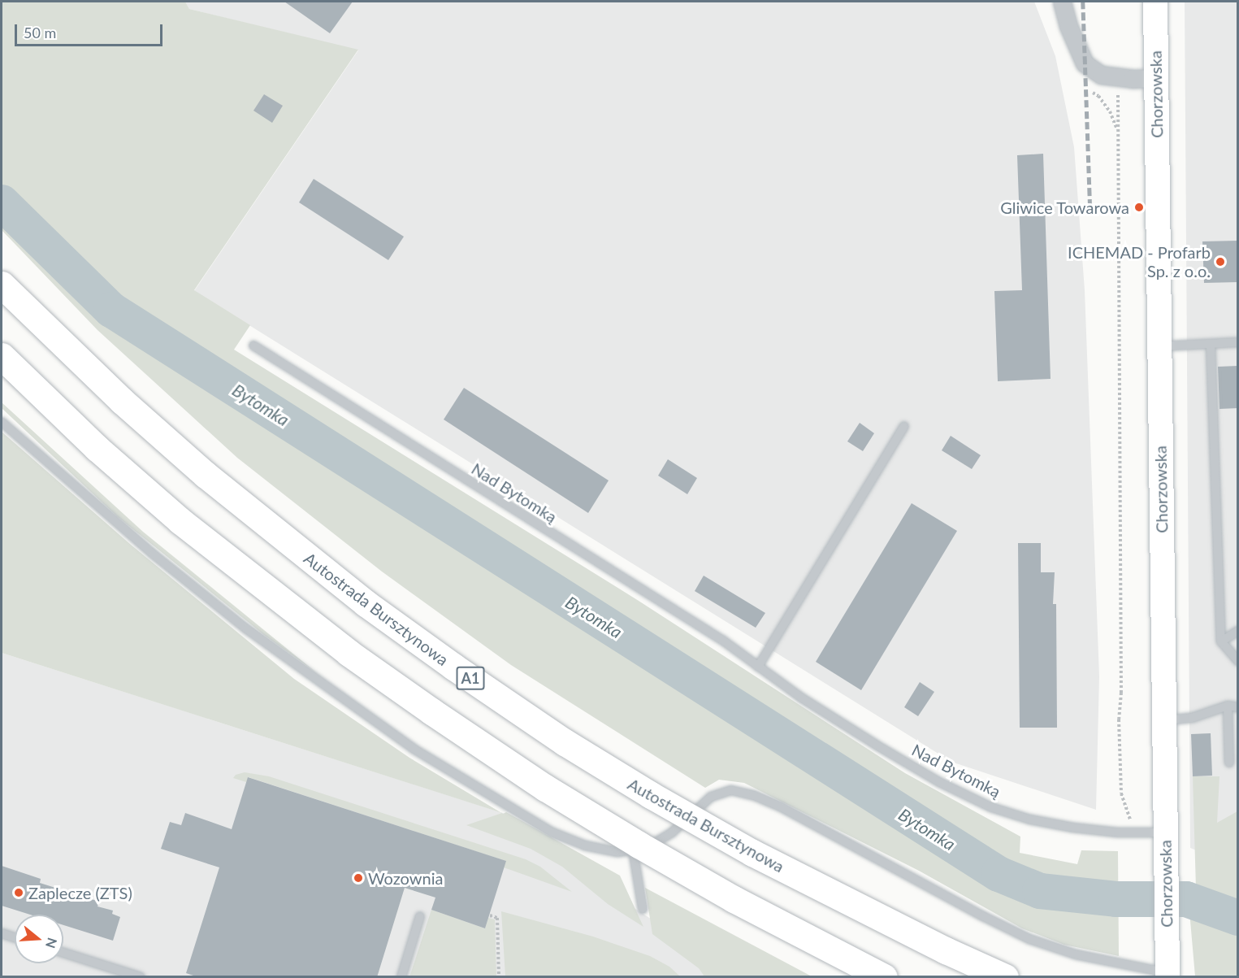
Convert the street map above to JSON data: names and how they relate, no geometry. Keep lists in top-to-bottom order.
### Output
{
  "streets": {
    "highway": ["Autostrada Bursztynowa", "A1"],
    "main road": ["Chorzowska"],
    "lane": ["Nad Bytomką"]
  },
  "crossings": [
    ["Chorzowska", "Nad Bytomką"]
  ],
  "water": ["Bytomka"],
  "places": [
    "Gliwice Towarowa",
    "ICHEMAD - Profarb Sp. z o.o.",
    "Wozownia",
    "Zaplecze (ZTS)"
  ],
  "scale_bar": "50 m",
  "north": "right"
}
